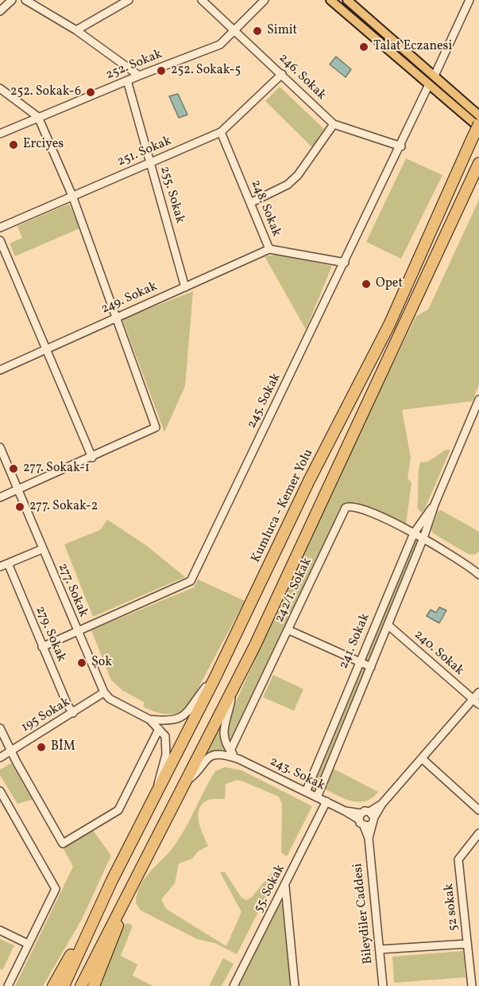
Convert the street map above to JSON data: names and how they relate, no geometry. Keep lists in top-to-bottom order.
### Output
{
  "streets": {
    "highway": ["Kumluca - Kemer Yolu"],
    "street": [
      "252. Sokak",
      "246. Sokak",
      "251. Sokak",
      "255. Sokak",
      "248. Sokak",
      "249. Sokak",
      "245. Sokak",
      "277. Sokak",
      "242/1. Sokak",
      "279. Sokak",
      "241. Sokak",
      "240. Sokak",
      "195 Sokak",
      "243. Sokak",
      "55. Sokak",
      "52 sokak",
      "Bileydiler Caddesi"
    ]
  },
  "crossings": [
    ["252. Sokak", "246. Sokak"],
    ["252. Sokak", "255. Sokak"],
    ["246. Sokak", "251. Sokak"],
    ["246. Sokak", "245. Sokak"],
    ["251. Sokak", "255. Sokak"],
    ["251. Sokak", "248. Sokak"],
    ["255. Sokak", "249. Sokak"],
    ["248. Sokak", "249. Sokak"],
    ["248. Sokak", "245. Sokak"],
    ["245. Sokak", "277. Sokak"],
    ["245. Sokak", "279. Sokak"],
    ["277. Sokak", "195 Sokak"],
    ["242/1. Sokak", "241. Sokak"],
    ["279. Sokak", "195 Sokak"],
    ["241. Sokak", "240. Sokak"],
    ["241. Sokak", "243. Sokak"],
    ["243. Sokak", "55. Sokak"],
    ["243. Sokak", "Bileydiler Caddesi"]
  ],
  "places": [
    "Simit",
    "Talat Eczanesi",
    "252. Sokak-5",
    "252. Sokak-6",
    "Erciyes",
    "Opet",
    "277. Sokak-1",
    "277. Sokak-2",
    "Şok",
    "BİM"
  ]
}
